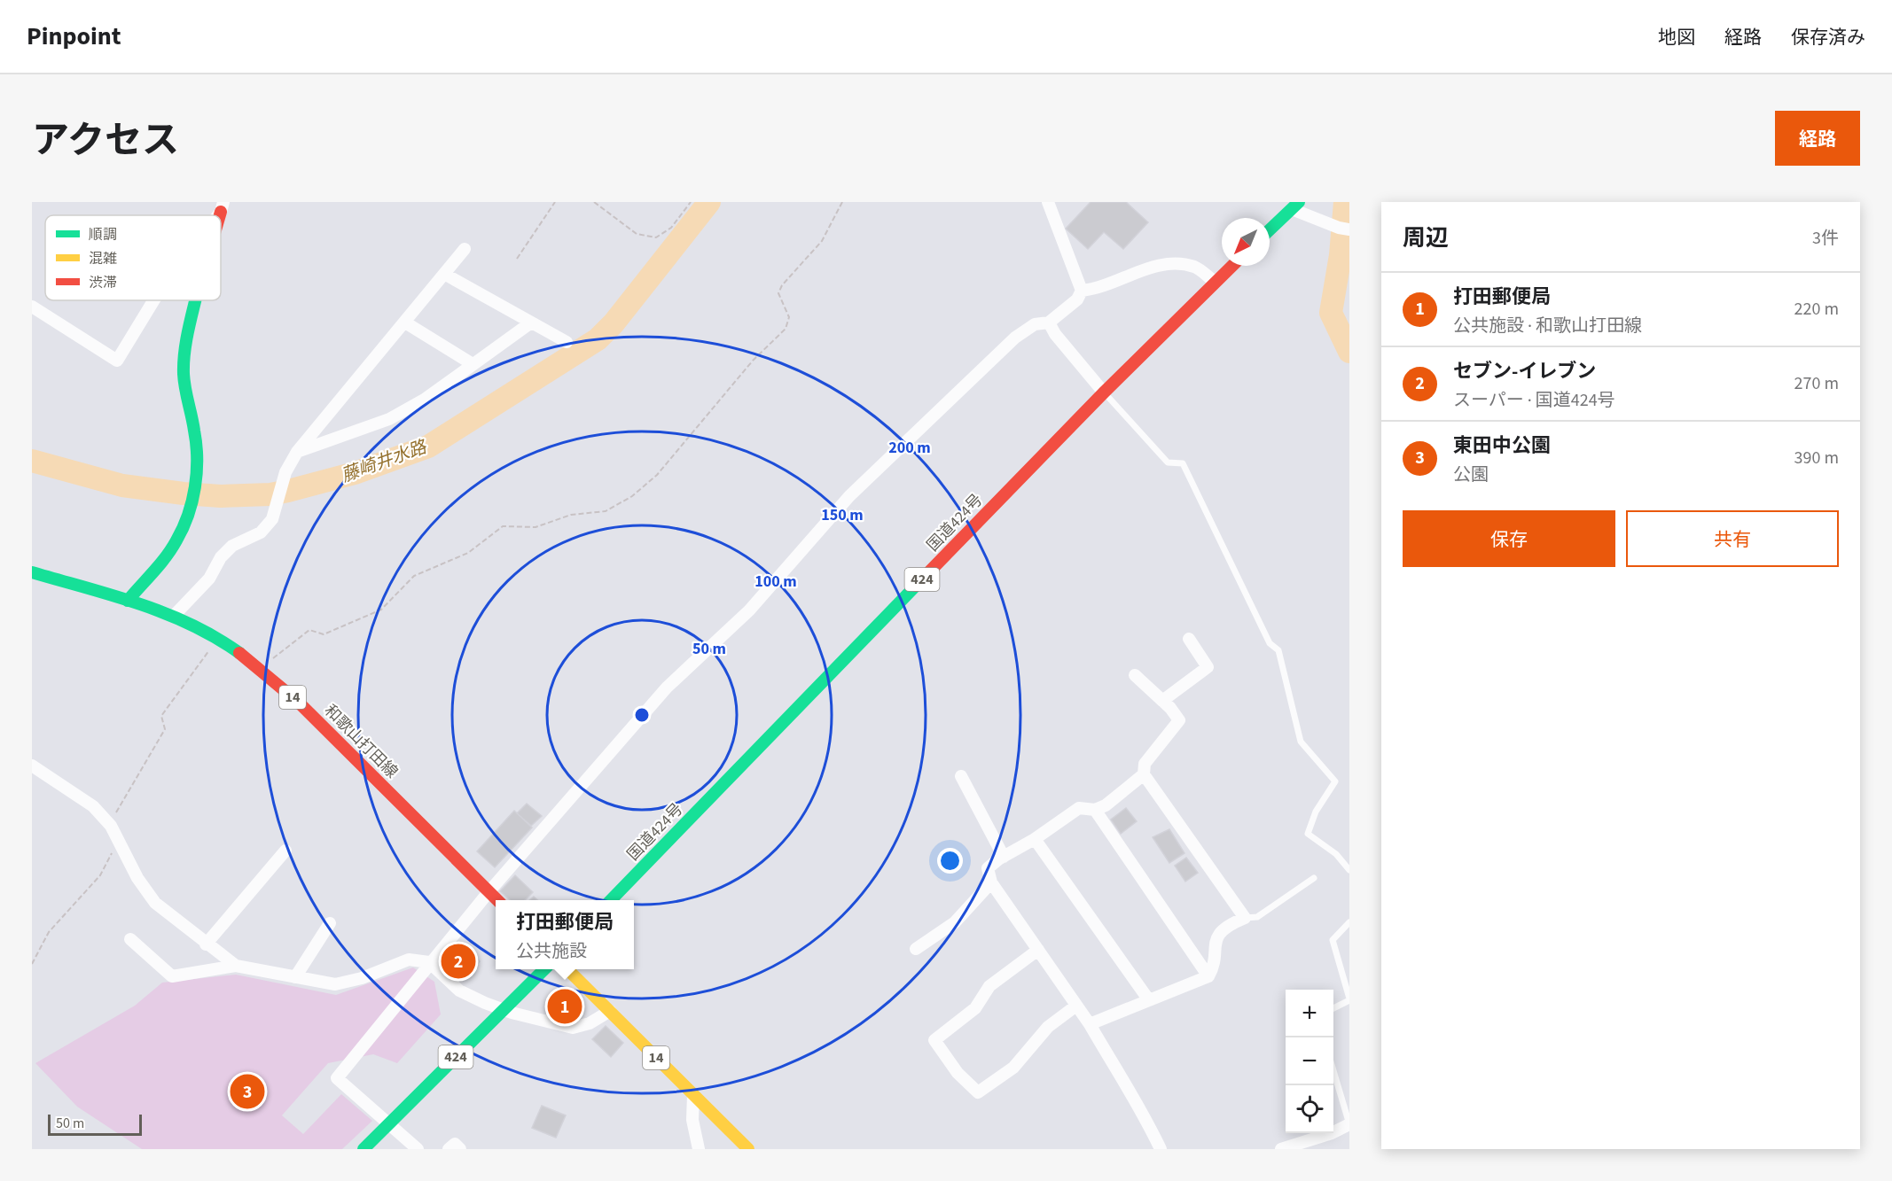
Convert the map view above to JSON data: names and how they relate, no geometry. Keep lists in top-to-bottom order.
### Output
{
  "streets": {
    "main road": [
      "国道424号",
      "424",
      "14",
      "和歌山打田線"
    ]
  },
  "water": ["藤崎井水路"],
  "legend": ["順調", "混雑", "渋滞"],
  "scale_bar": "50 m",
  "north": "bottom left",
  "page": {
    "header": "Pinpoint",
    "nav": ["地図", "経路", "保存済み"],
    "title": "アクセス",
    "buttons": [
      "経路",
      ["保存", "共有"]
    ],
    "heading": ["周辺", "3件"],
    "list": [
      {
        "mark": "1",
        "name": "打田郵便局",
        "note": "公共施設 · 和歌山打田線",
        "value": "220 m"
      },
      {
        "mark": "2",
        "name": "セブン-イレブン",
        "note": "スーパー · 国道424号",
        "value": "270 m"
      },
      {
        "mark": "3",
        "name": "東田中公園",
        "note": "公園",
        "value": "390 m"
      }
    ],
    "popup": ["打田郵便局", "公共施設"],
    "pins": ["2", "1", "3"],
    "map_buttons": ["+", "−"],
    "scale": "50 m"
  },
  "rings": [
    "200 m",
    "150 m",
    "100 m",
    "50 m"
  ]
}
